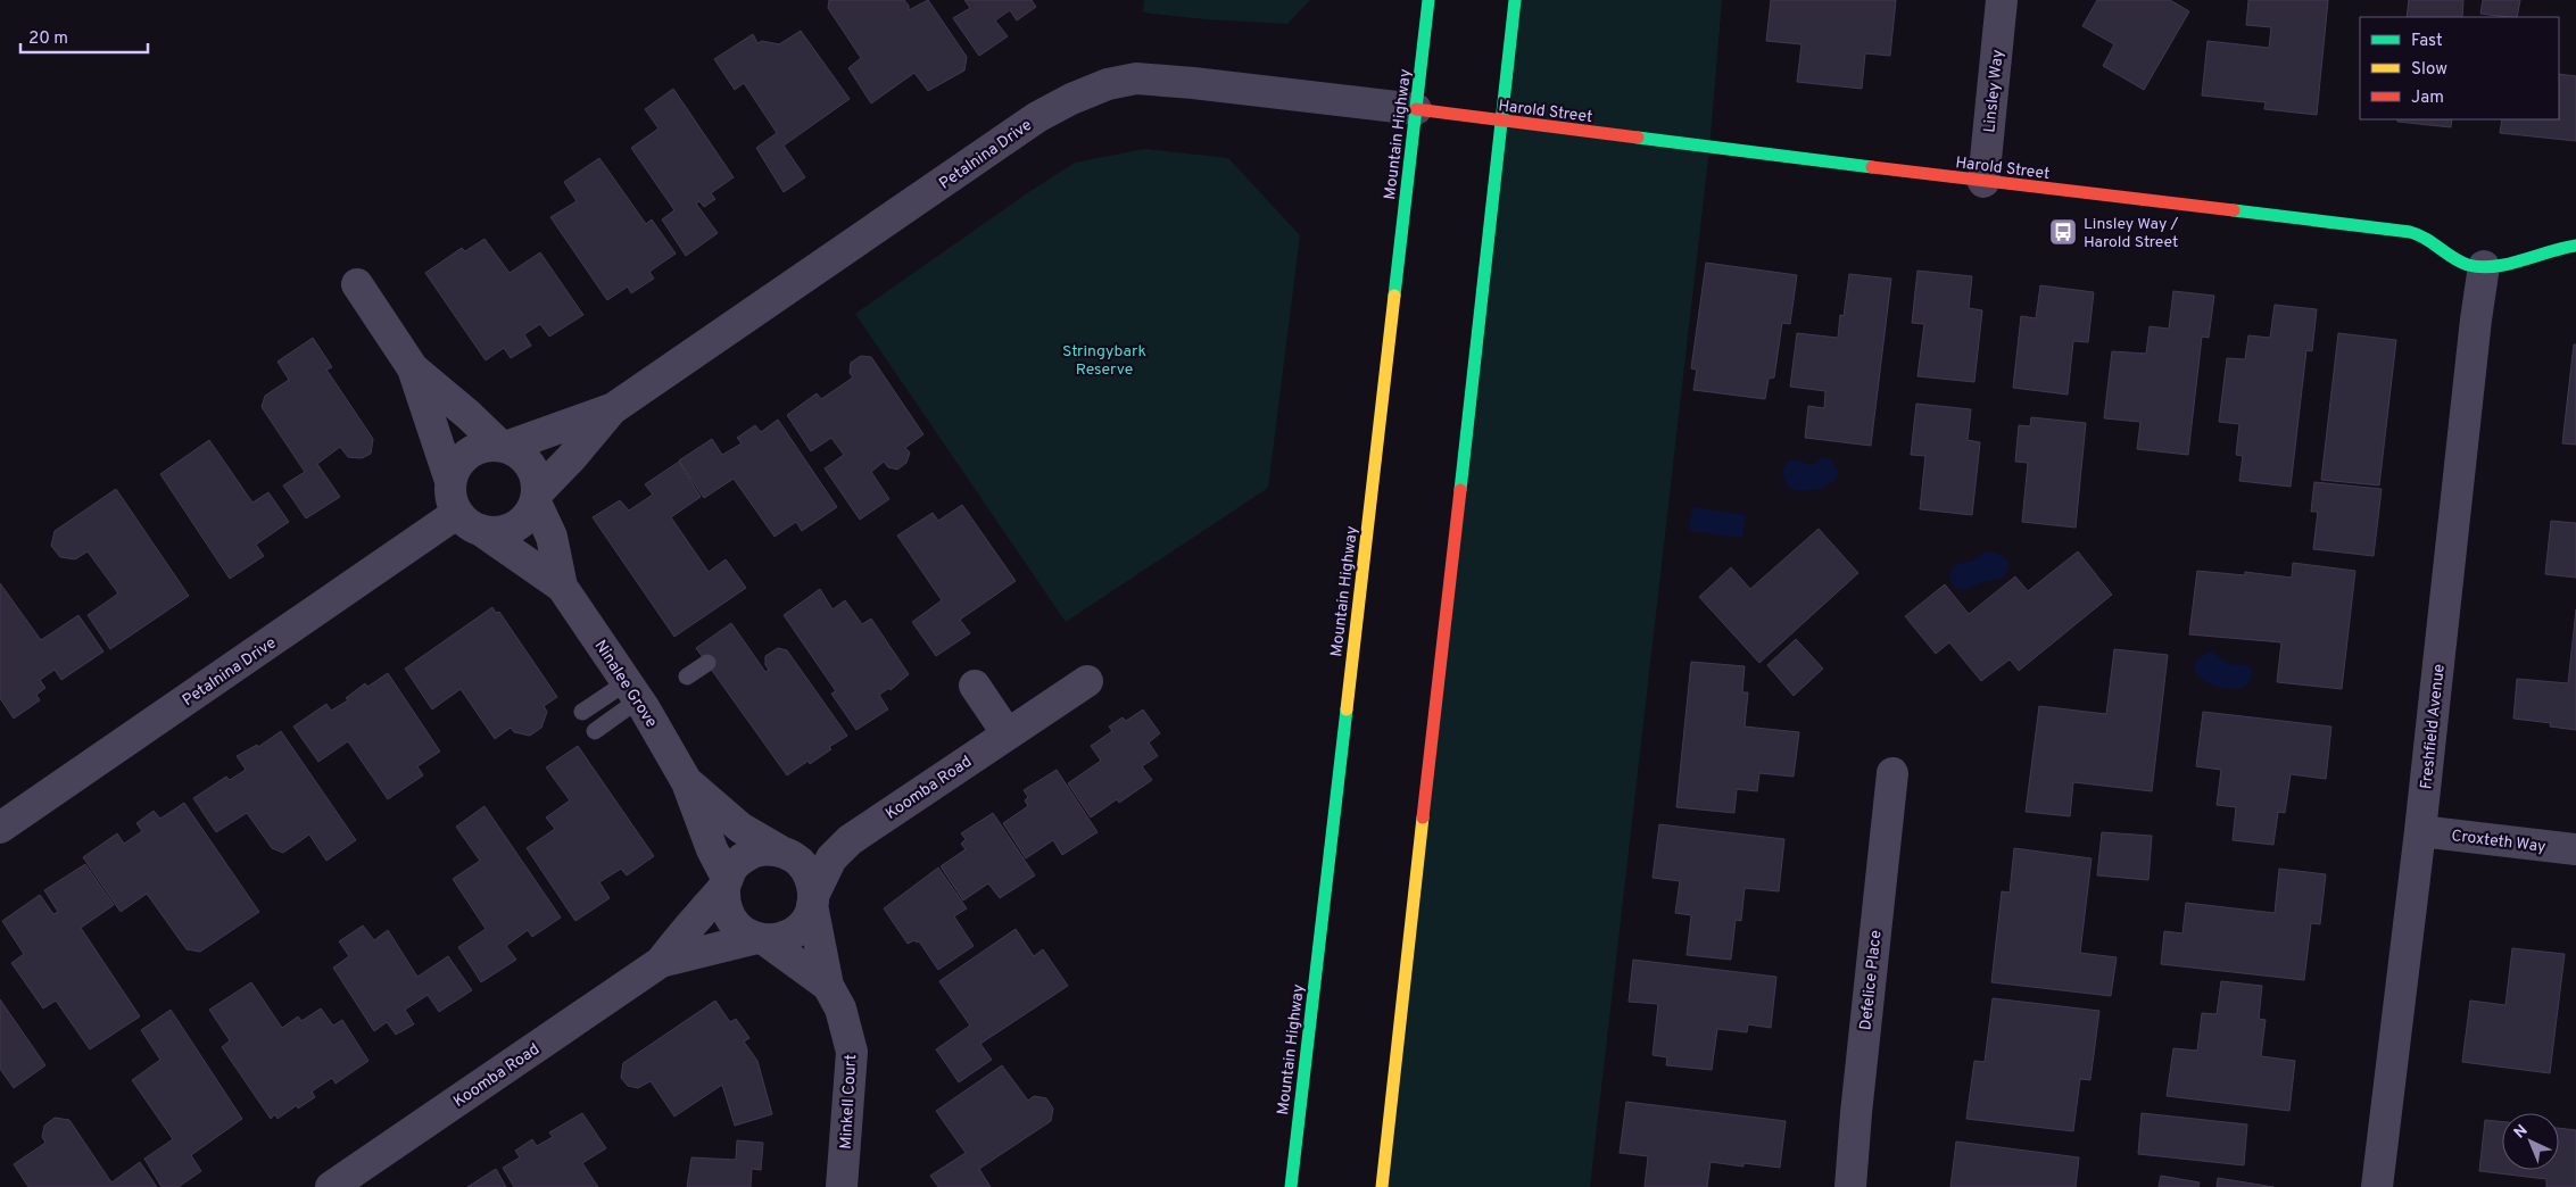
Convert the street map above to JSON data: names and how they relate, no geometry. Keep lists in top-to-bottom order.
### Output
{
  "streets": {
    "main road": ["Harold Street", "Mountain Highway"],
    "street": [
      "Linsley Way",
      "Petalnina Drive",
      "Ninalee Grove",
      "Freshfield Avenue",
      "Koomba Road",
      "Croxteth Way",
      "Defelice Place",
      "Minkell Court"
    ]
  },
  "crossings": [
    ["Linsley Way", "Harold Street"],
    ["Harold Street", "Mountain Highway"],
    ["Harold Street", "Petalnina Drive"],
    ["Harold Street", "Freshfield Avenue"],
    ["Mountain Highway", "Petalnina Drive"],
    ["Petalnina Drive", "Ninalee Grove"],
    ["Ninalee Grove", "Koomba Road"],
    ["Ninalee Grove", "Minkell Court"],
    ["Freshfield Avenue", "Croxteth Way"],
    ["Koomba Road", "Minkell Court"]
  ],
  "parks": ["Stringybark Reserve"],
  "places": {
    "bus stop": ["Linsley Way / Harold Street"]
  },
  "legend": ["Fast", "Slow", "Jam"],
  "scale_bar": "20 m",
  "north": "top left"
}
